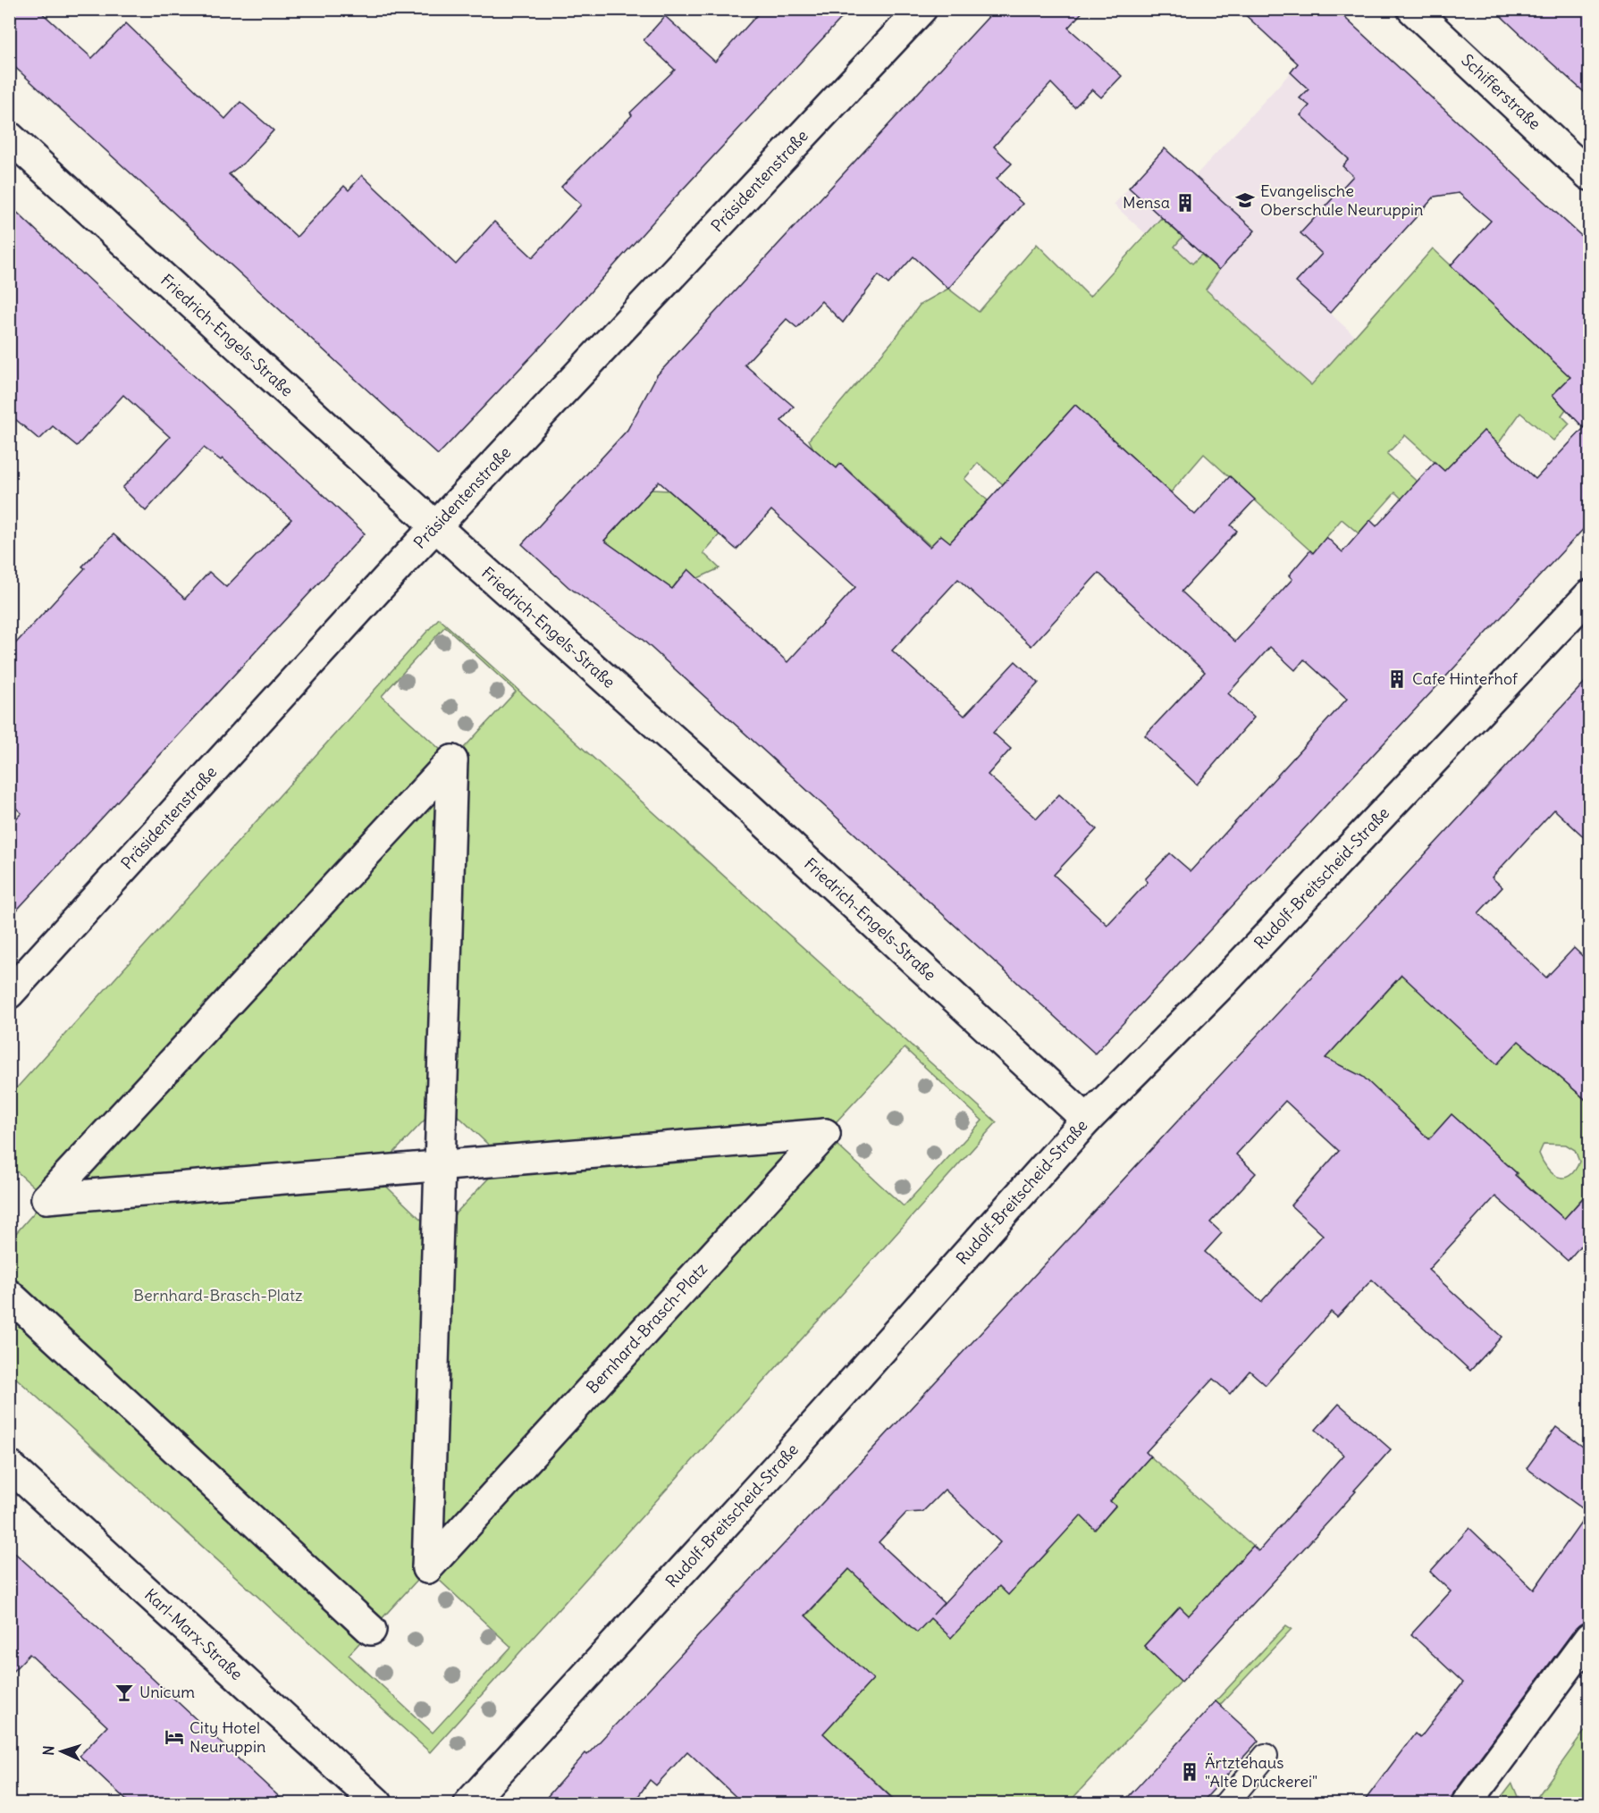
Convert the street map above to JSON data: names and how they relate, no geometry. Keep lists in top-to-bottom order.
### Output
{
  "streets": {
    "street": [
      "Schifferstraße",
      "Präsidentenstraße",
      "Friedrich-Engels-Straße",
      "Rudolf-Breitscheid-Straße",
      "Bernhard-Brasch-Platz",
      "Karl-Marx-Straße"
    ]
  },
  "crossings": [
    ["Präsidentenstraße", "Friedrich-Engels-Straße"],
    ["Friedrich-Engels-Straße", "Rudolf-Breitscheid-Straße"]
  ],
  "parks": ["Bernhard-Brasch-Platz"],
  "places": {
    "school or university": ["Evangelische Oberschule Neuruppin"],
    "building": ["Mensa", "Cafe Hinterhof", "Ärtztehaus \"Alte Druckerei\""],
    "bar": ["Unicum"],
    "hotel": ["City Hotel Neuruppin"]
  },
  "north": "left"
}
